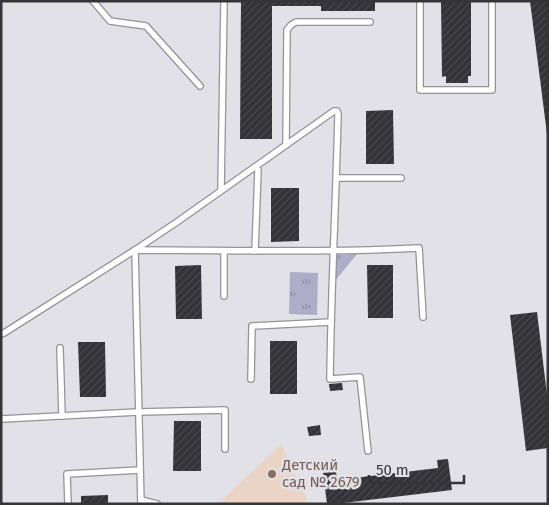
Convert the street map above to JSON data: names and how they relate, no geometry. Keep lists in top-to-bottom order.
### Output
{
  "places": ["Детский сад № 2679"],
  "scale_bar": "50 m"
}
